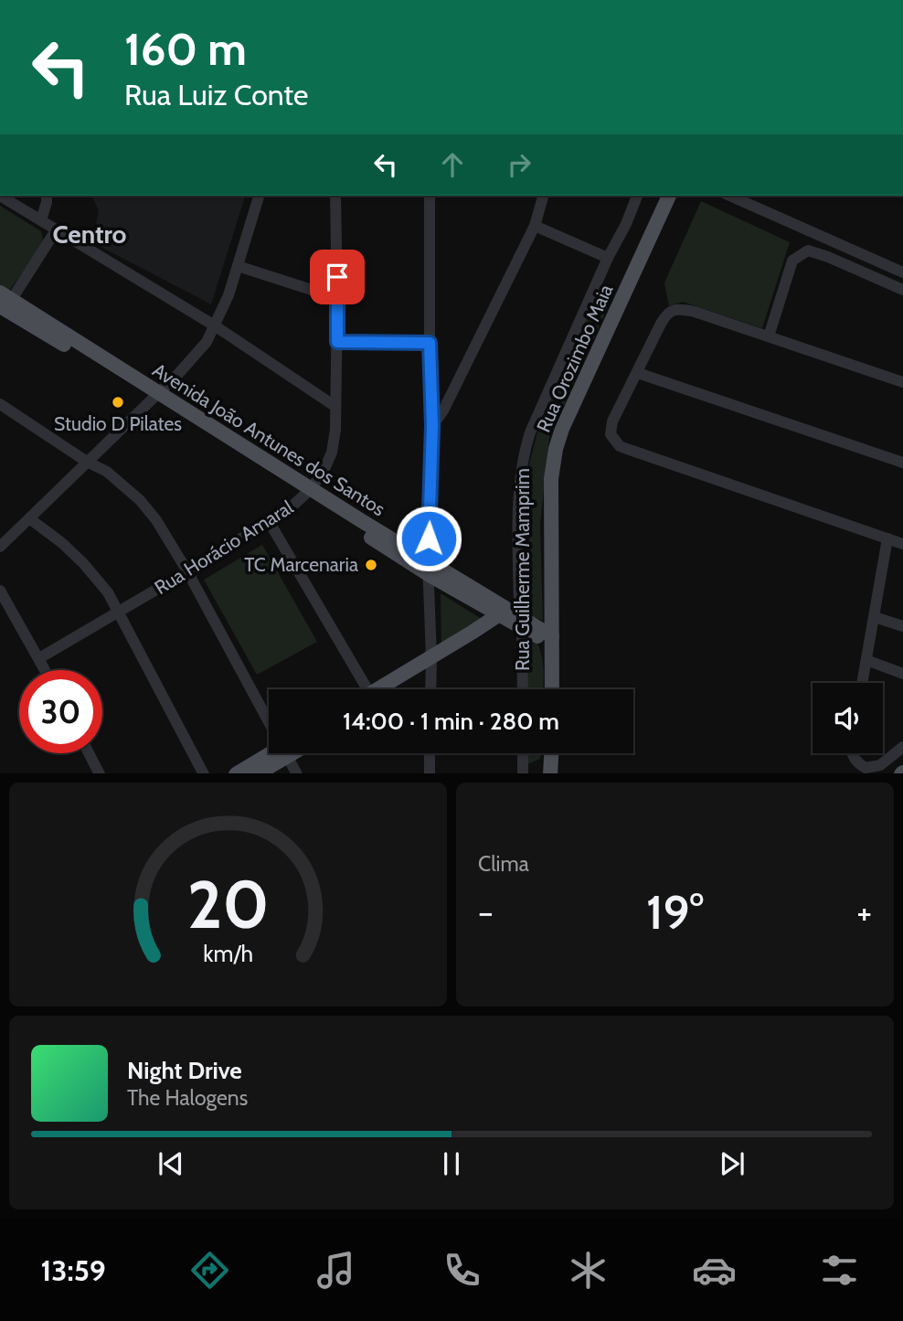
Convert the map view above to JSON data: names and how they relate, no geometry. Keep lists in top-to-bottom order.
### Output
{
  "streets": {
    "main road": ["Rua Orozimbo Maia", "Avenida João Antunes dos Santos"],
    "street": ["Rua Horácio Amaral", "Rua Guilherme Mamprim"]
  },
  "crossings": [
    ["Rua Orozimbo Maia", "Avenida João Antunes dos Santos"],
    ["Avenida João Antunes dos Santos", "Rua Horácio Amaral"],
    ["Avenida João Antunes dos Santos", "Rua Guilherme Mamprim"]
  ],
  "districts": ["Centro"],
  "places": ["Studio D Pilates", "TC Marcenaria"],
  "page": {
    "turn": ["160 m", "Rua Luiz Conte"],
    "limit": "30",
    "trip": "14:00 · 1 min · 280 m",
    "tile": "Clima",
    "heat": ["−", "19°", "+"],
    "song": ["Night Drive", "The Halogens"],
    "tabs": "13:59",
    "gauge": ["20", "km/h"]
  }
}
